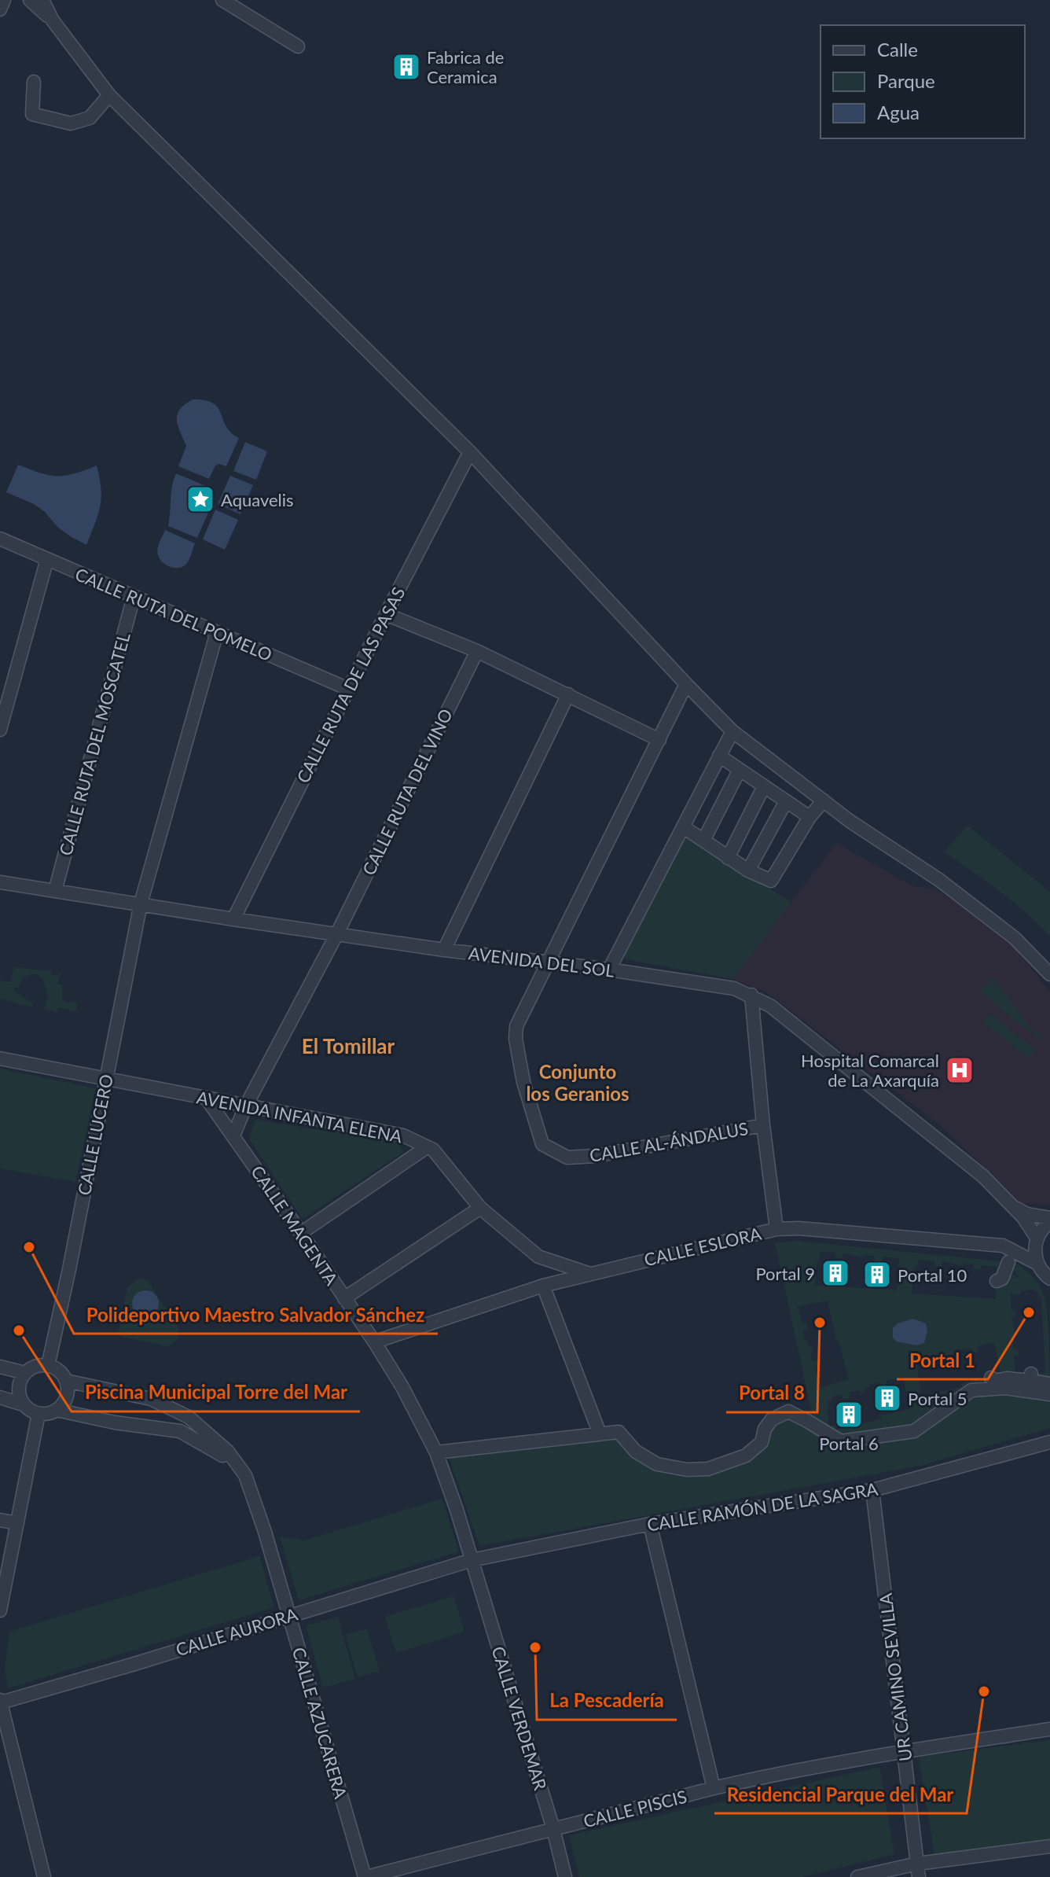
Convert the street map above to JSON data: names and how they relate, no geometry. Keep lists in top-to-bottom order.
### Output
{
  "streets": {
    "street": [
      "CALLE RUTA DEL POMELO",
      "CALLE RUTA DE LAS PASAS",
      "CALLE RUTA DEL MOSCATEL",
      "CALLE RUTA DEL VINO",
      "AVENIDA DEL SOL",
      "AVENIDA INFANTA ELENA",
      "CALLE LUCERO",
      "CALLE AL-ÁNDALUS",
      "CALLE MAGENTA",
      "CALLE ESLORA",
      "CALLE RAMÓN DE LA SAGRA",
      "CALLE AURORA",
      "UR CAMINO SEVILLA",
      "CALLE VERDEMAR",
      "CALLE AZUCARERA",
      "CALLE PISCIS"
    ]
  },
  "crossings": [
    ["CALLE RUTA DEL POMELO", "CALLE RUTA DE LAS PASAS"],
    ["CALLE RUTA DEL POMELO", "CALLE RUTA DEL MOSCATEL"],
    ["CALLE RUTA DEL POMELO", "CALLE LUCERO"],
    ["CALLE RUTA DE LAS PASAS", "AVENIDA DEL SOL"],
    ["CALLE RUTA DEL MOSCATEL", "AVENIDA DEL SOL"],
    ["CALLE RUTA DEL VINO", "AVENIDA DEL SOL"],
    ["CALLE RUTA DEL VINO", "AVENIDA INFANTA ELENA"],
    ["CALLE RUTA DEL VINO", "CALLE MAGENTA"],
    ["AVENIDA DEL SOL", "CALLE LUCERO"],
    ["AVENIDA DEL SOL", "CALLE AL-ÁNDALUS"],
    ["AVENIDA INFANTA ELENA", "CALLE LUCERO"],
    ["AVENIDA INFANTA ELENA", "CALLE MAGENTA"],
    ["AVENIDA INFANTA ELENA", "CALLE ESLORA"],
    ["CALLE LUCERO", "CALLE AZUCARERA"],
    ["CALLE MAGENTA", "CALLE ESLORA"],
    ["CALLE MAGENTA", "CALLE RAMÓN DE LA SAGRA"],
    ["CALLE MAGENTA", "CALLE AURORA"],
    ["CALLE MAGENTA", "CALLE VERDEMAR"],
    ["CALLE RAMÓN DE LA SAGRA", "CALLE AURORA"],
    ["CALLE RAMÓN DE LA SAGRA", "UR CAMINO SEVILLA"],
    ["CALLE RAMÓN DE LA SAGRA", "CALLE VERDEMAR"],
    ["CALLE AURORA", "CALLE VERDEMAR"],
    ["CALLE AURORA", "CALLE AZUCARERA"],
    ["UR CAMINO SEVILLA", "CALLE PISCIS"],
    ["CALLE VERDEMAR", "CALLE PISCIS"],
    ["CALLE AZUCARERA", "CALLE PISCIS"]
  ],
  "districts": ["El Tomillar", "Conjunto los Geranios"],
  "places": {
    "building": [
      "Fabrica de Ceramica",
      "Portal 9",
      "Portal 10",
      "Portal 5",
      "Portal 6"
    ],
    "place": ["Aquavelis"],
    "hospital": ["Hospital Comarcal de La Axarquía"],
    "other": [
      "Polideportivo Maestro Salvador Sánchez",
      "Portal 1",
      "Portal 8",
      "Piscina Municipal Torre del Mar",
      "La Pescadería",
      "Residencial Parque del Mar"
    ]
  },
  "legend": ["Calle", "Parque", "Agua"]
}
